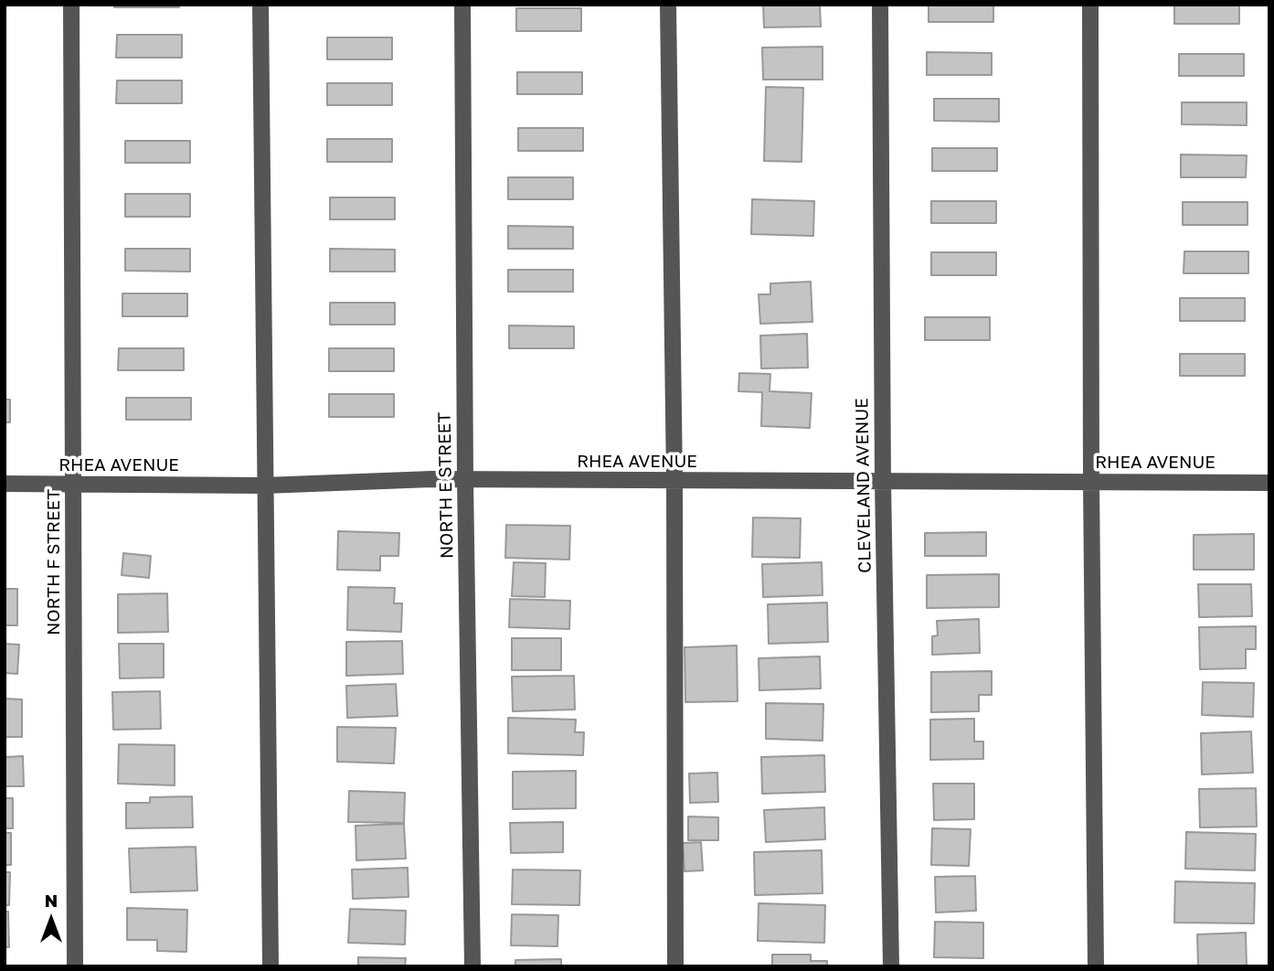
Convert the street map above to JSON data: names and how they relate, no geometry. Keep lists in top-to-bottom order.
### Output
{
  "streets": {
    "street": [
      "RHEA AVENUE",
      "NORTH E STREET",
      "CLEVELAND AVENUE",
      "NORTH F STREET"
    ]
  },
  "crossings": [
    ["RHEA AVENUE", "NORTH E STREET"],
    ["RHEA AVENUE", "CLEVELAND AVENUE"],
    ["RHEA AVENUE", "NORTH F STREET"]
  ],
  "north": "top"
}
